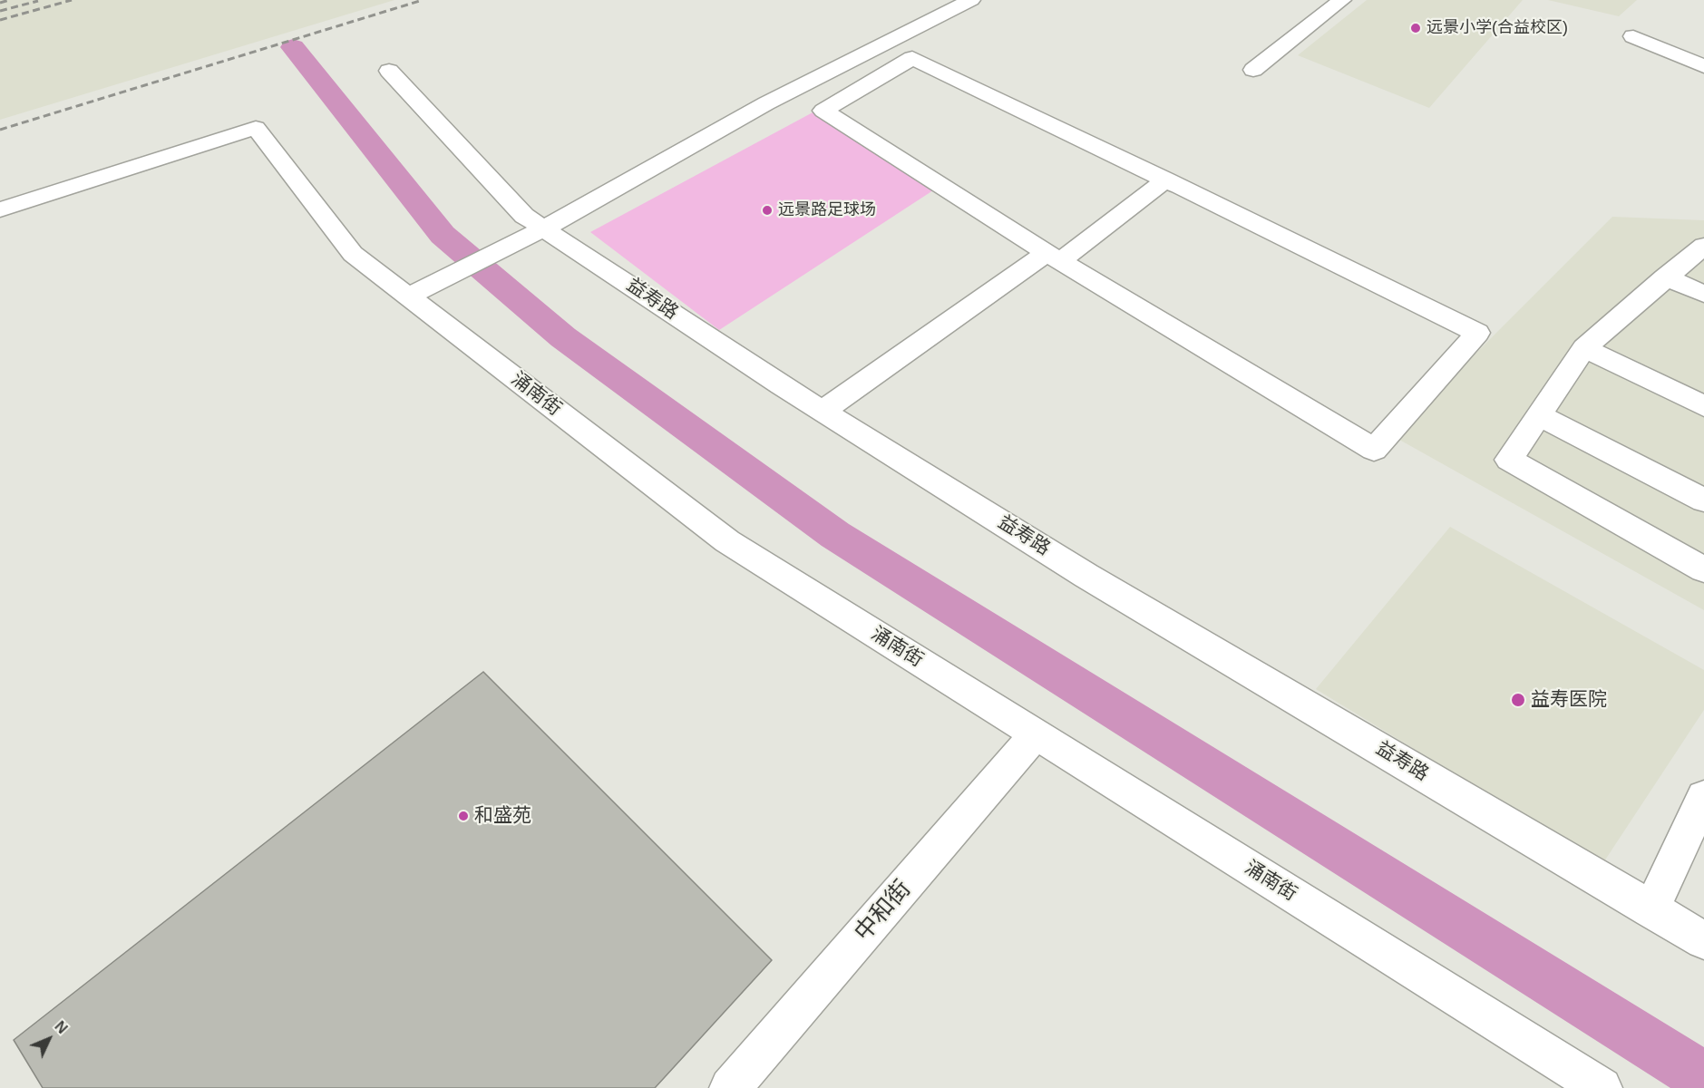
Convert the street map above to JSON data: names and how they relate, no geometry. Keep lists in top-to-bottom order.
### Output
{
  "streets": {
    "street": ["益寿路", "涌南街", "中和街"]
  },
  "crossings": [
    ["涌南街", "中和街"]
  ],
  "places": [
    "远景小学(合益校区)",
    "远景路足球场",
    "益寿医院",
    "和盛苑"
  ],
  "north": "top right"
}
